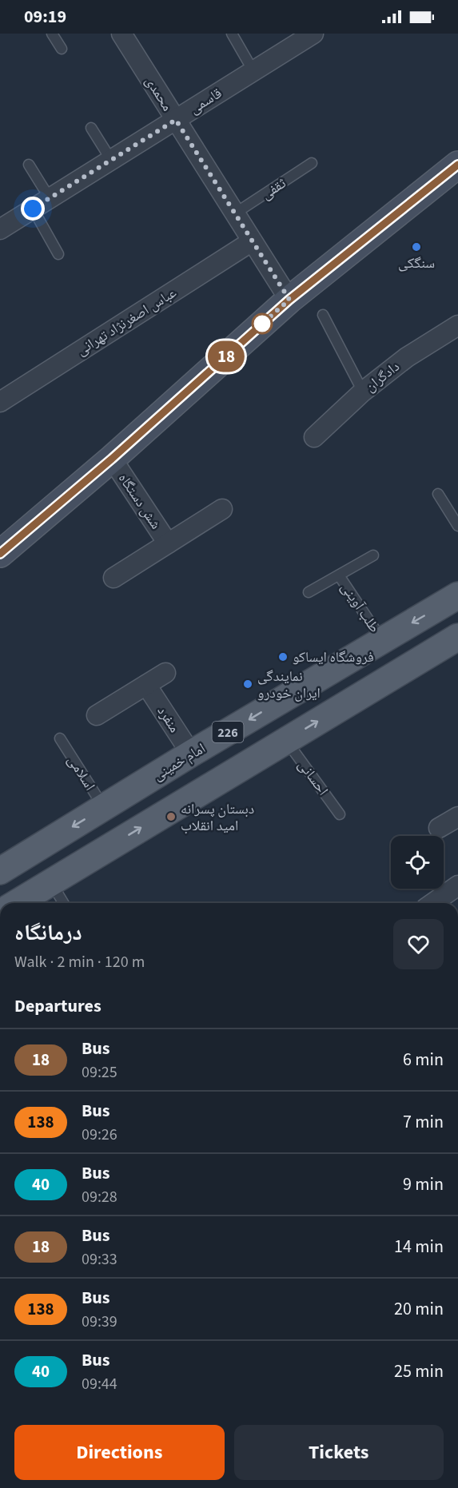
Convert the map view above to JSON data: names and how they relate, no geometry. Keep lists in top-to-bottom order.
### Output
{
  "streets": {
    "main road": ["226", "امام خمینی"],
    "street": [
      "محمدی",
      "قاسمی",
      "عباس اصغرنژاد تهرانی",
      "دادگران",
      "شش دستگاه",
      "منفرد"
    ],
    "lane": [
      "ثقفی",
      "طلب آوینی",
      "اسلامی",
      "احسانی"
    ]
  },
  "crossings": [
    ["محمدی", "قاسمی"],
    ["محمدی", "ثقفی"],
    ["محمدی", "عباس اصغرنژاد تهرانی"],
    ["طلب آوینی", "امام خمینی"],
    ["منفرد", "امام خمینی"],
    ["226", "احسانی"],
    ["امام خمینی", "اسلامی"]
  ],
  "places": [
    "سنگکی",
    "فروشگاه ایساکو",
    "نمایندگی ایران خودرو",
    "دبستان پسرانه امید انقلاب"
  ],
  "lines": ["bus line 18"],
  "page": {
    "status": "09:19",
    "on_map": "18",
    "heading": [
      ["درمانگاه", "Walk · 2 min · 120 m"],
      "Departures"
    ],
    "list": [
      {
        "mark": "18",
        "name": "Bus",
        "note": "09:25",
        "value": "6 min"
      },
      {
        "mark": "138",
        "name": "Bus",
        "note": "09:26",
        "value": "7 min"
      },
      {
        "mark": "40",
        "name": "Bus",
        "note": "09:28",
        "value": "9 min"
      },
      {
        "mark": "18",
        "name": "Bus",
        "note": "09:33",
        "value": "14 min"
      },
      {
        "mark": "138",
        "name": "Bus",
        "note": "09:39",
        "value": "20 min"
      },
      {
        "mark": "40",
        "name": "Bus",
        "note": "09:44",
        "value": "25 min"
      }
    ],
    "buttons": ["Directions", "Tickets"]
  }
}
